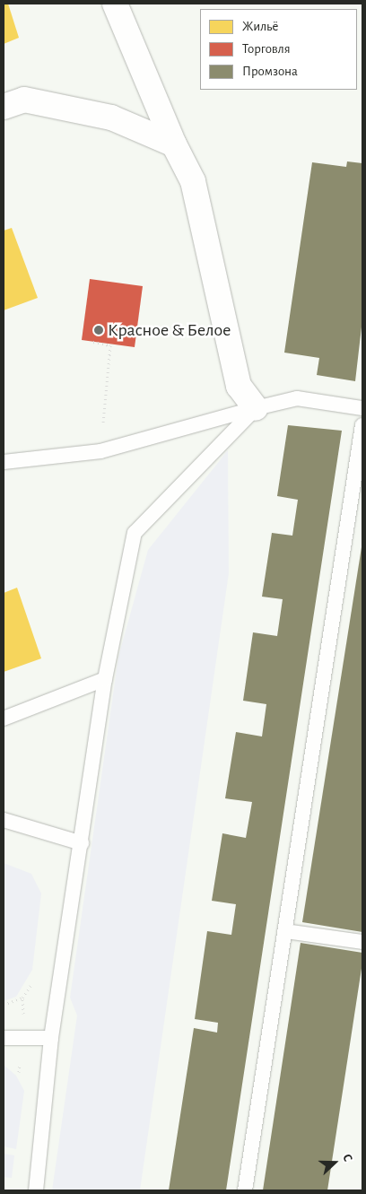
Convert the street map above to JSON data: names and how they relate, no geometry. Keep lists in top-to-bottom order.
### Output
{
  "places": ["Красное & Белое"],
  "legend": ["Жильё", "Торговля", "Промзона"],
  "north": "right"
}
